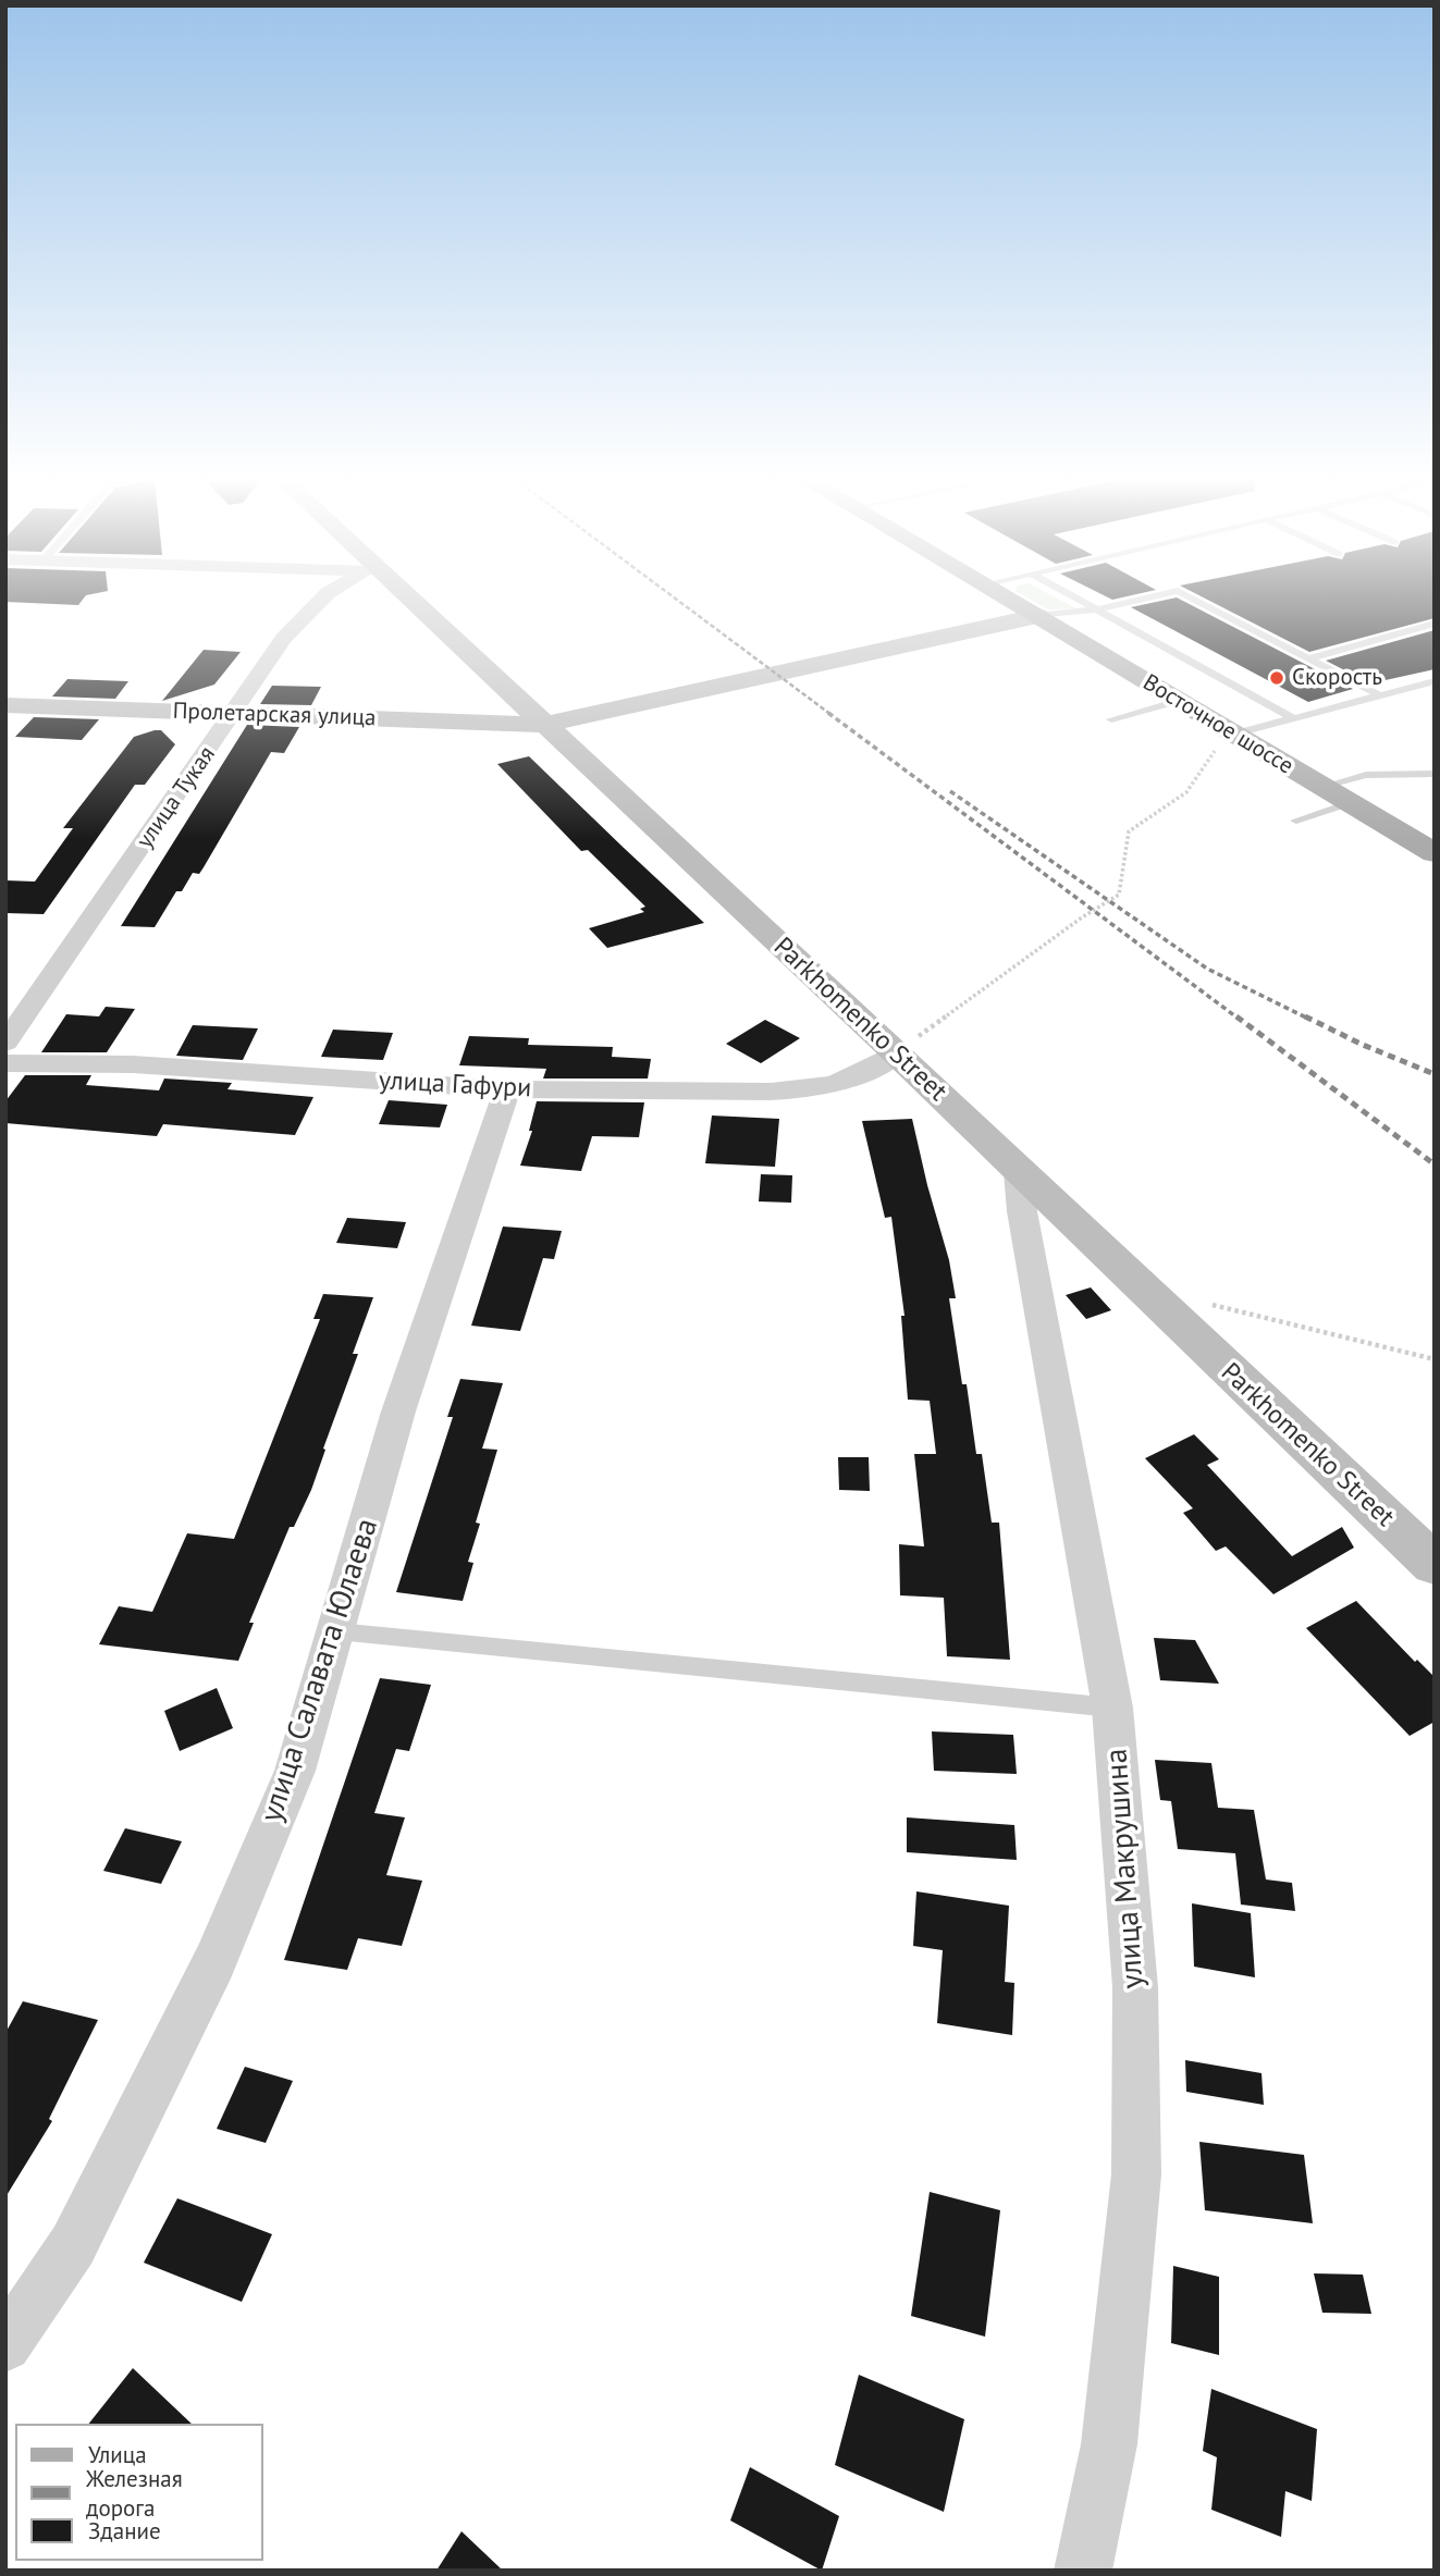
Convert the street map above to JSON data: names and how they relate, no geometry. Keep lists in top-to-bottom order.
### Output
{
  "streets": {
    "main road": ["Пролетарская улица", "Восточное шоссе", "Parkhomenko Street"],
    "street": [
      "улица Тукая",
      "улица Гафури",
      "улица Салавата Юлаева",
      "улица Макрушина"
    ]
  },
  "crossings": [
    ["Пролетарская улица", "Восточное шоссе"],
    ["Пролетарская улица", "улица Тукая"],
    ["Пролетарская улица", "Parkhomenko Street"],
    ["Parkhomenko Street", "улица Гафури"],
    ["Parkhomenko Street", "улица Макрушина"],
    ["улица Гафури", "улица Салавата Юлаева"]
  ],
  "places": ["Скорость"],
  "legend": ["Улица", "Железная дорога", "Здание"]
}
